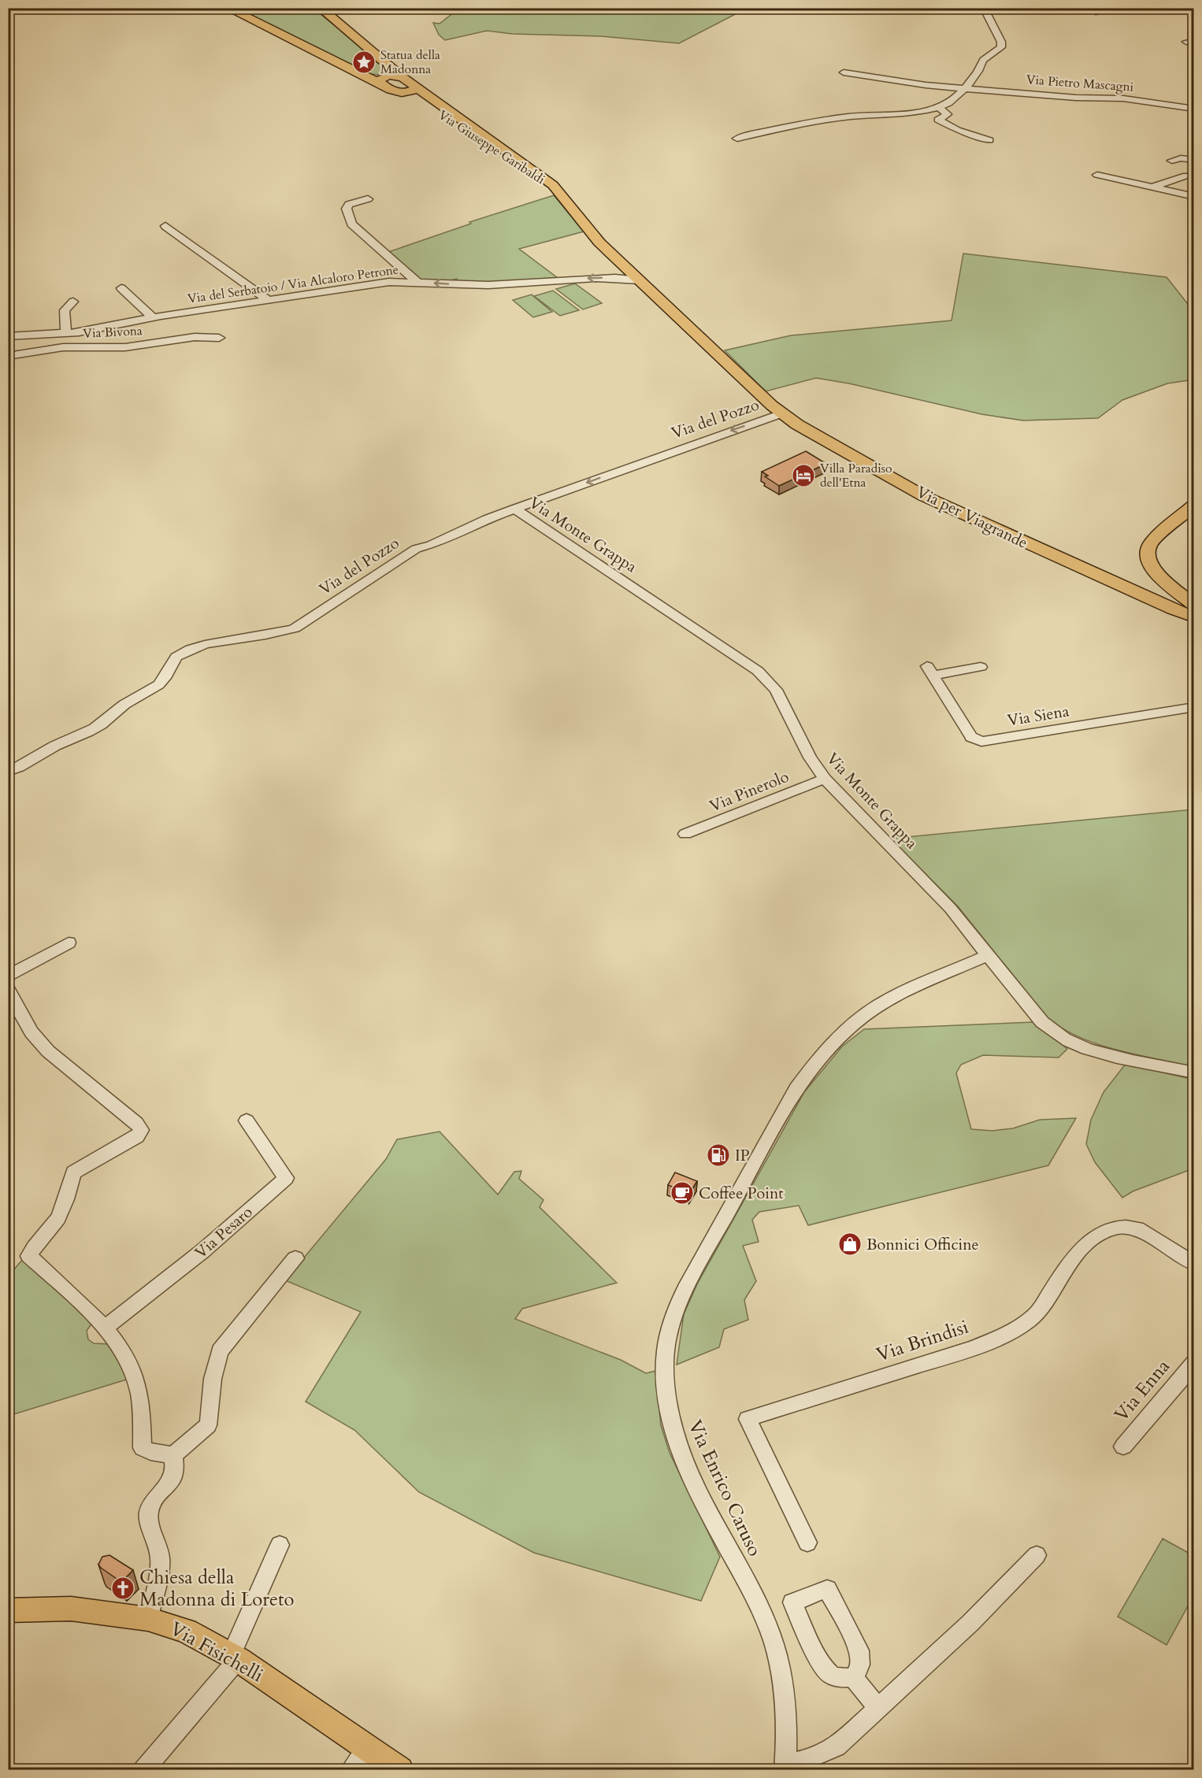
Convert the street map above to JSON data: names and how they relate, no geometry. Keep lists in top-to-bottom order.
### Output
{
  "streets": {
    "main road": ["Via Giuseppe Garibaldi", "Via per Viagrande", "Via Fisichelli"],
    "street": [
      "Via Pietro Mascagni",
      "Via del Serbatoio / Via Alcaloro Petrone",
      "Via Bivona",
      "Via del Pozzo",
      "Via Monte Grappa",
      "Via Siena",
      "Via Pinerolo",
      "Via Pesaro",
      "Via Brindisi",
      "Via Enna",
      "Via Enrico Caruso"
    ]
  },
  "crossings": [
    ["Via Giuseppe Garibaldi", "Via del Serbatoio / Via Alcaloro Petrone"],
    ["Via Giuseppe Garibaldi", "Via per Viagrande"],
    ["Via del Pozzo", "Via per Viagrande"],
    ["Via del Pozzo", "Via Monte Grappa"],
    ["Via Monte Grappa", "Via Pinerolo"],
    ["Via Monte Grappa", "Via Enrico Caruso"]
  ],
  "one_way": ["Via del Serbatoio / Via Alcaloro Petrone"],
  "places": {
    "place": ["Statua della Madonna"],
    "hotel": ["Villa Paradiso dell'Etna"],
    "fuel station": ["IP"],
    "cafe": ["Coffee Point"],
    "shop": ["Bonnici Officine"],
    "church": ["Chiesa della Madonna di Loreto"]
  }
}
